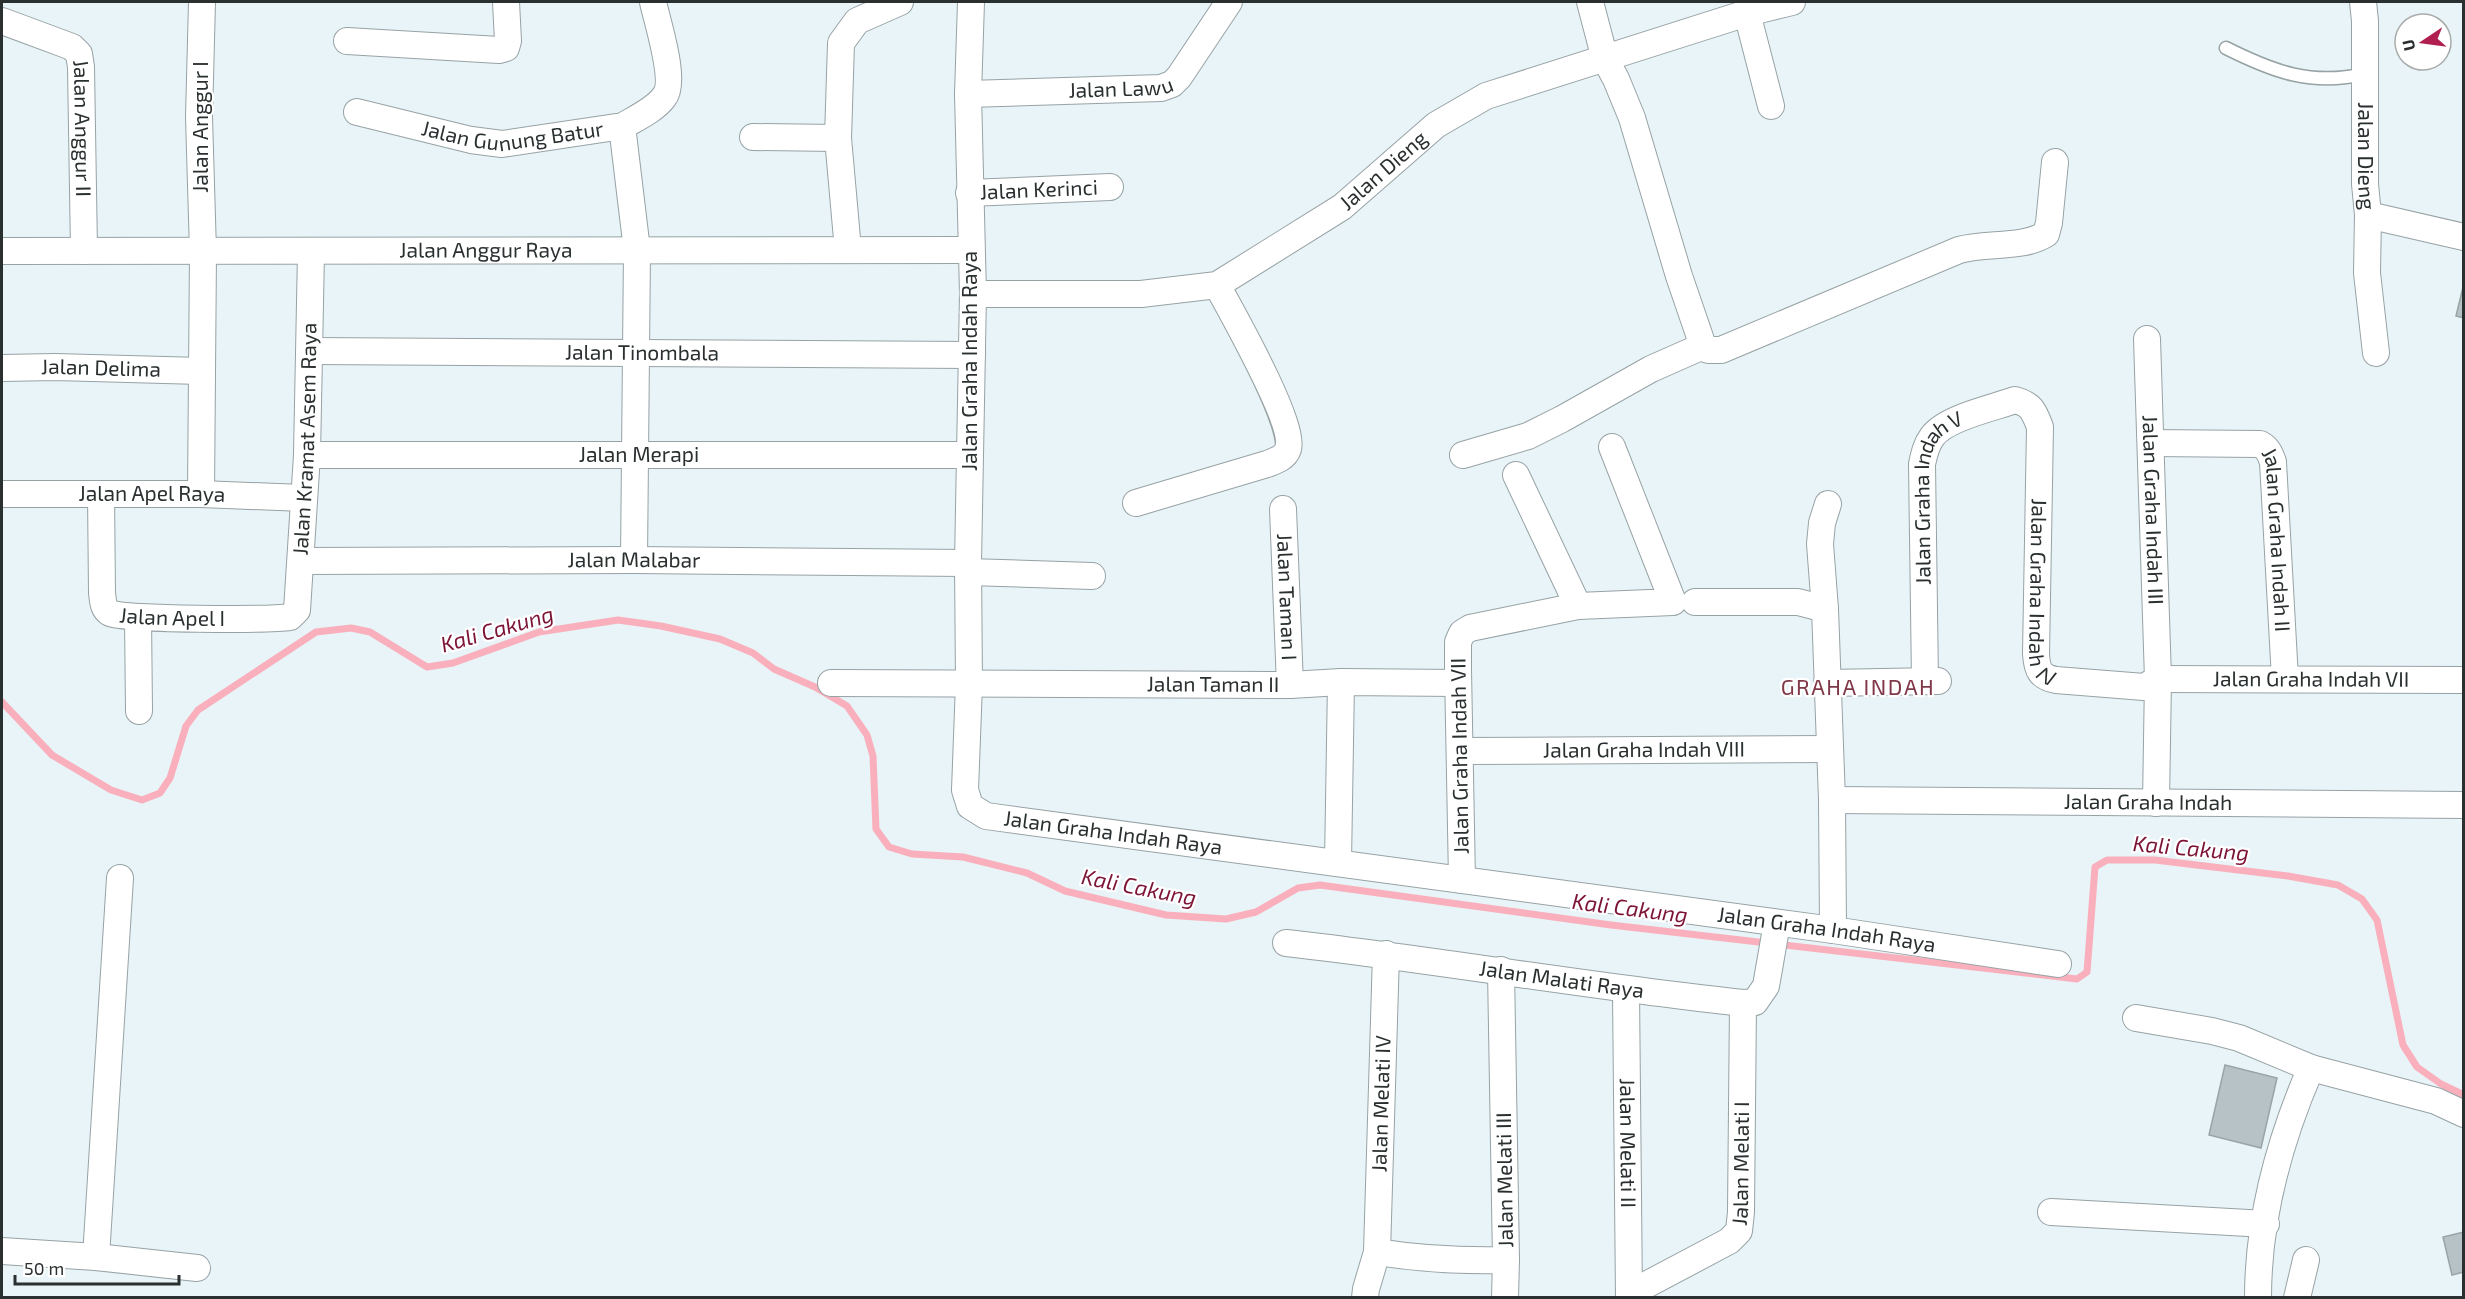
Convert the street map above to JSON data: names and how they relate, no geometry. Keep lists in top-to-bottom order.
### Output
{
  "streets": {
    "street": [
      "Jalan Lawu",
      "Jalan Gunung Batur",
      "Jalan Anggur I",
      "Jalan Anggur II",
      "Jalan Dieng",
      "Jalan Kerinci",
      "Jalan Anggur Raya",
      "Jalan Tinombala",
      "Jalan Graha Indah Raya",
      "Jalan Delima",
      "Jalan Kramat Asem Raya",
      "Jalan Merapi",
      "Jalan Apel Raya",
      "Jalan Graha Indah V",
      "Jalan Graha Indah III",
      "Jalan Graha Indah II",
      "Jalan Malabar",
      "Jalan Graha Indah IV",
      "Jalan Taman I",
      "Jalan Apel I",
      "Jalan Graha Indah VII",
      "Jalan Taman II",
      "Jalan Graha Indah VIII",
      "Jalan Graha Indah",
      "Jalan Malati Raya",
      "Jalan Melati IV",
      "Jalan Melati II",
      "Jalan Melati I",
      "Jalan Melati III"
    ]
  },
  "crossings": [
    ["Jalan Lawu", "Jalan Graha Indah Raya"],
    ["Jalan Gunung Batur", "Jalan Anggur Raya"],
    ["Jalan Gunung Batur", "Jalan Tinombala"],
    ["Jalan Gunung Batur", "Jalan Merapi"],
    ["Jalan Gunung Batur", "Jalan Malabar"],
    ["Jalan Anggur I", "Jalan Anggur Raya"],
    ["Jalan Anggur I", "Jalan Delima"],
    ["Jalan Anggur I", "Jalan Apel Raya"],
    ["Jalan Anggur II", "Jalan Anggur Raya"],
    ["Jalan Dieng", "Jalan Graha Indah Raya"],
    ["Jalan Kerinci", "Jalan Graha Indah Raya"],
    ["Jalan Anggur Raya", "Jalan Graha Indah Raya"],
    ["Jalan Anggur Raya", "Jalan Kramat Asem Raya"],
    ["Jalan Tinombala", "Jalan Graha Indah Raya"],
    ["Jalan Tinombala", "Jalan Kramat Asem Raya"],
    ["Jalan Graha Indah Raya", "Jalan Merapi"],
    ["Jalan Graha Indah Raya", "Jalan Malabar"],
    ["Jalan Graha Indah Raya", "Jalan Graha Indah VII"],
    ["Jalan Graha Indah Raya", "Jalan Taman II"],
    ["Jalan Kramat Asem Raya", "Jalan Merapi"],
    ["Jalan Kramat Asem Raya", "Jalan Apel Raya"],
    ["Jalan Kramat Asem Raya", "Jalan Malabar"],
    ["Jalan Kramat Asem Raya", "Jalan Apel I"],
    ["Jalan Apel Raya", "Jalan Apel I"],
    ["Jalan Graha Indah V", "Jalan Graha Indah IV"],
    ["Jalan Graha Indah III", "Jalan Graha Indah II"],
    ["Jalan Graha Indah III", "Jalan Graha Indah IV"],
    ["Jalan Graha Indah III", "Jalan Graha Indah VII"],
    ["Jalan Graha Indah III", "Jalan Graha Indah"],
    ["Jalan Graha Indah II", "Jalan Graha Indah VII"],
    ["Jalan Graha Indah IV", "Jalan Graha Indah VII"],
    ["Jalan Taman I", "Jalan Taman II"],
    ["Jalan Graha Indah VII", "Jalan Taman II"],
    ["Jalan Graha Indah VII", "Jalan Graha Indah VIII"],
    ["Jalan Malati Raya", "Jalan Melati IV"],
    ["Jalan Malati Raya", "Jalan Melati II"],
    ["Jalan Malati Raya", "Jalan Melati I"],
    ["Jalan Malati Raya", "Jalan Melati III"],
    ["Jalan Melati IV", "Jalan Melati III"],
    ["Jalan Melati II", "Jalan Melati I"]
  ],
  "districts": ["GRAHA INDAH"],
  "water": ["Kali Cakung"],
  "scale_bar": "50 m",
  "north": "left"
}
